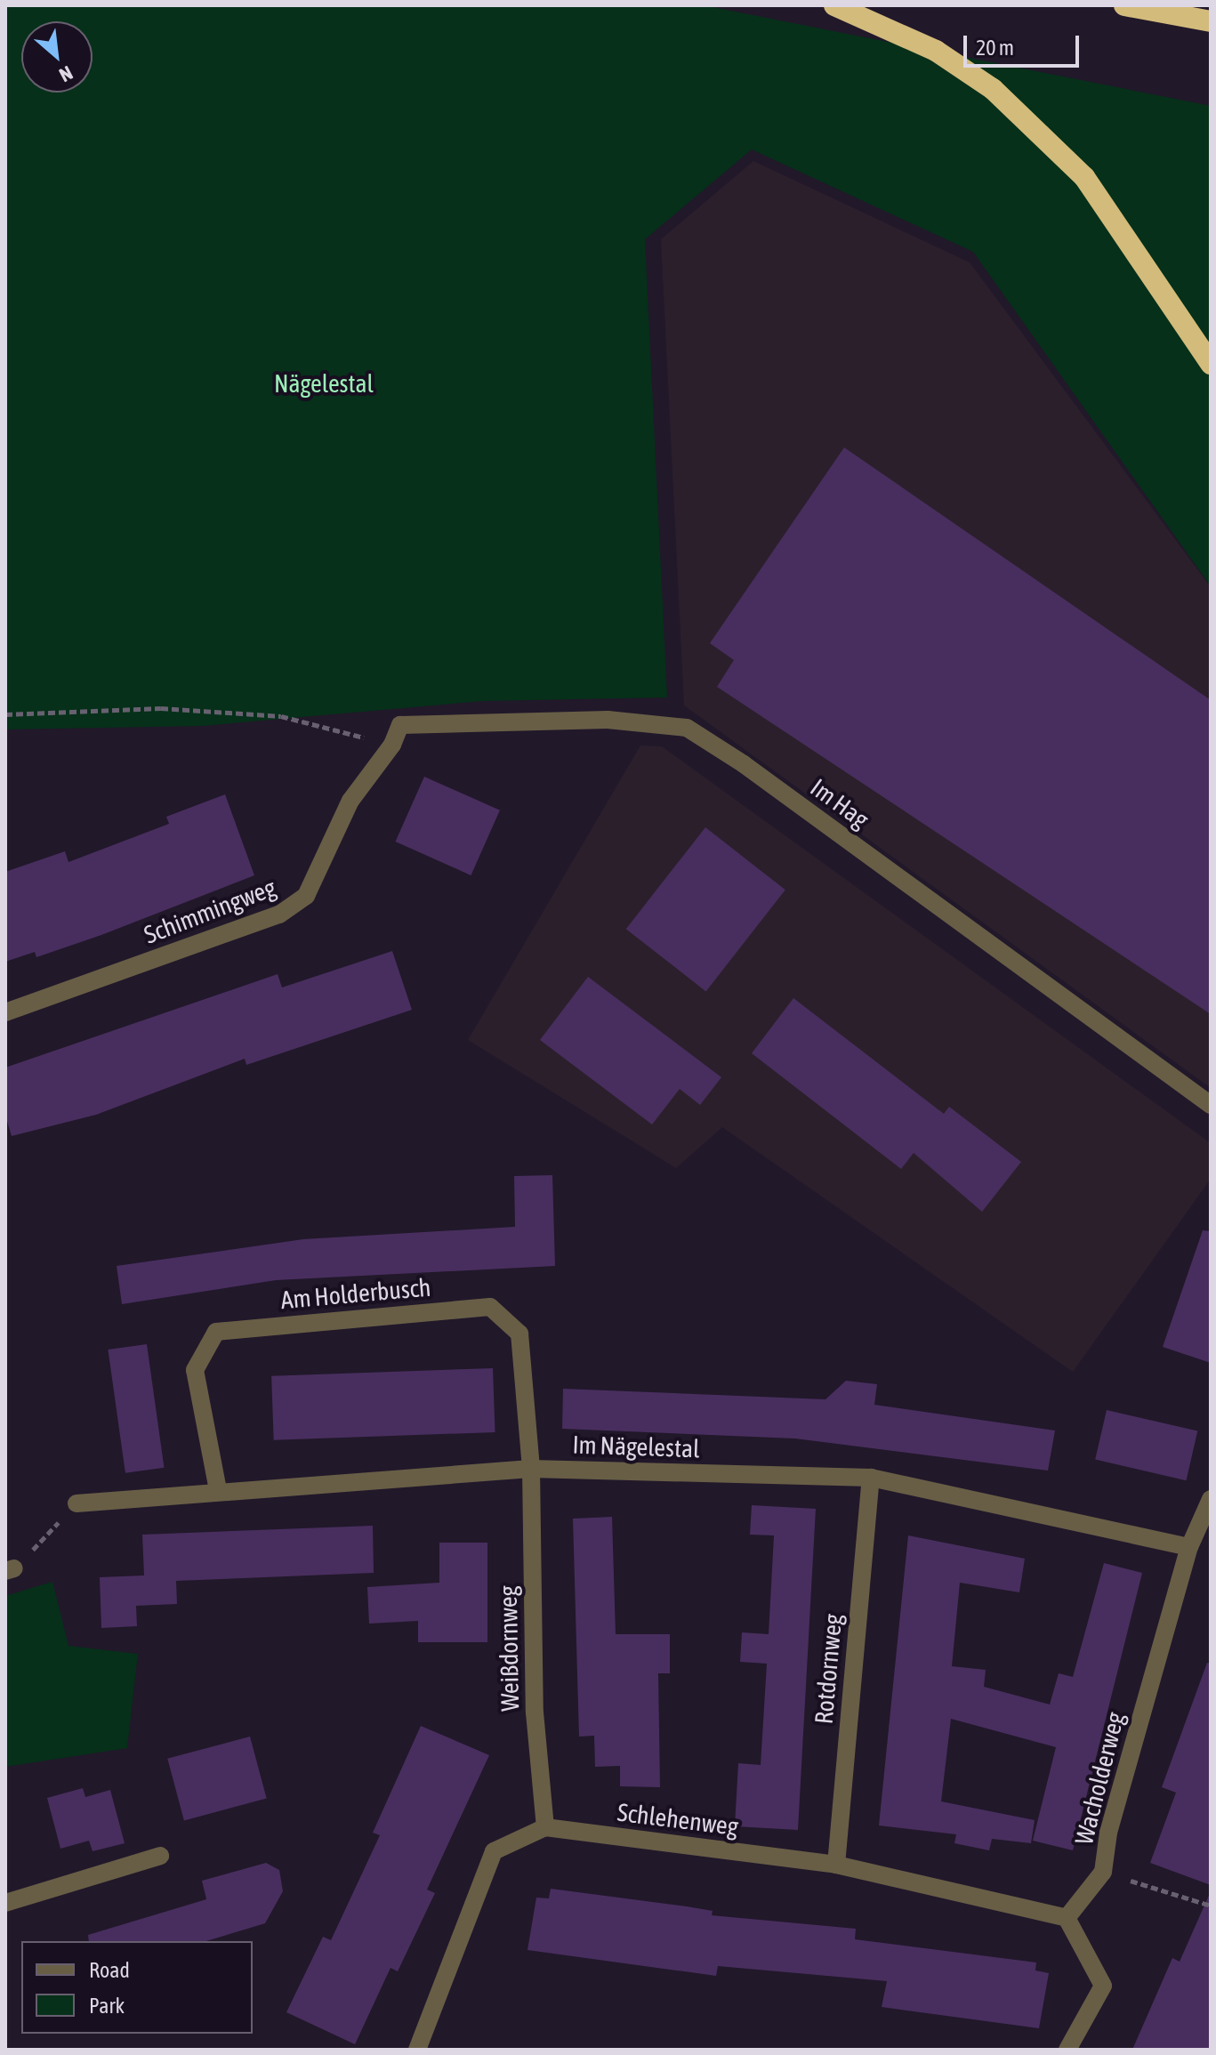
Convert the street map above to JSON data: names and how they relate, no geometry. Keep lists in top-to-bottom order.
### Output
{
  "streets": {
    "street": [
      "Im Hag",
      "Schimmingweg",
      "Am Holderbusch",
      "Im Nägelestal",
      "Weißdornweg",
      "Rotdornweg",
      "Wacholderweg",
      "Schlehenweg"
    ]
  },
  "crossings": [
    ["Im Hag", "Schimmingweg"],
    ["Am Holderbusch", "Im Nägelestal"],
    ["Am Holderbusch", "Weißdornweg"],
    ["Im Nägelestal", "Weißdornweg"],
    ["Im Nägelestal", "Rotdornweg"],
    ["Im Nägelestal", "Wacholderweg"],
    ["Weißdornweg", "Schlehenweg"],
    ["Rotdornweg", "Schlehenweg"],
    ["Wacholderweg", "Schlehenweg"]
  ],
  "parks": ["Nägelestal"],
  "legend": ["Road", "Park"],
  "scale_bar": "20 m",
  "north": "bottom right"
}
